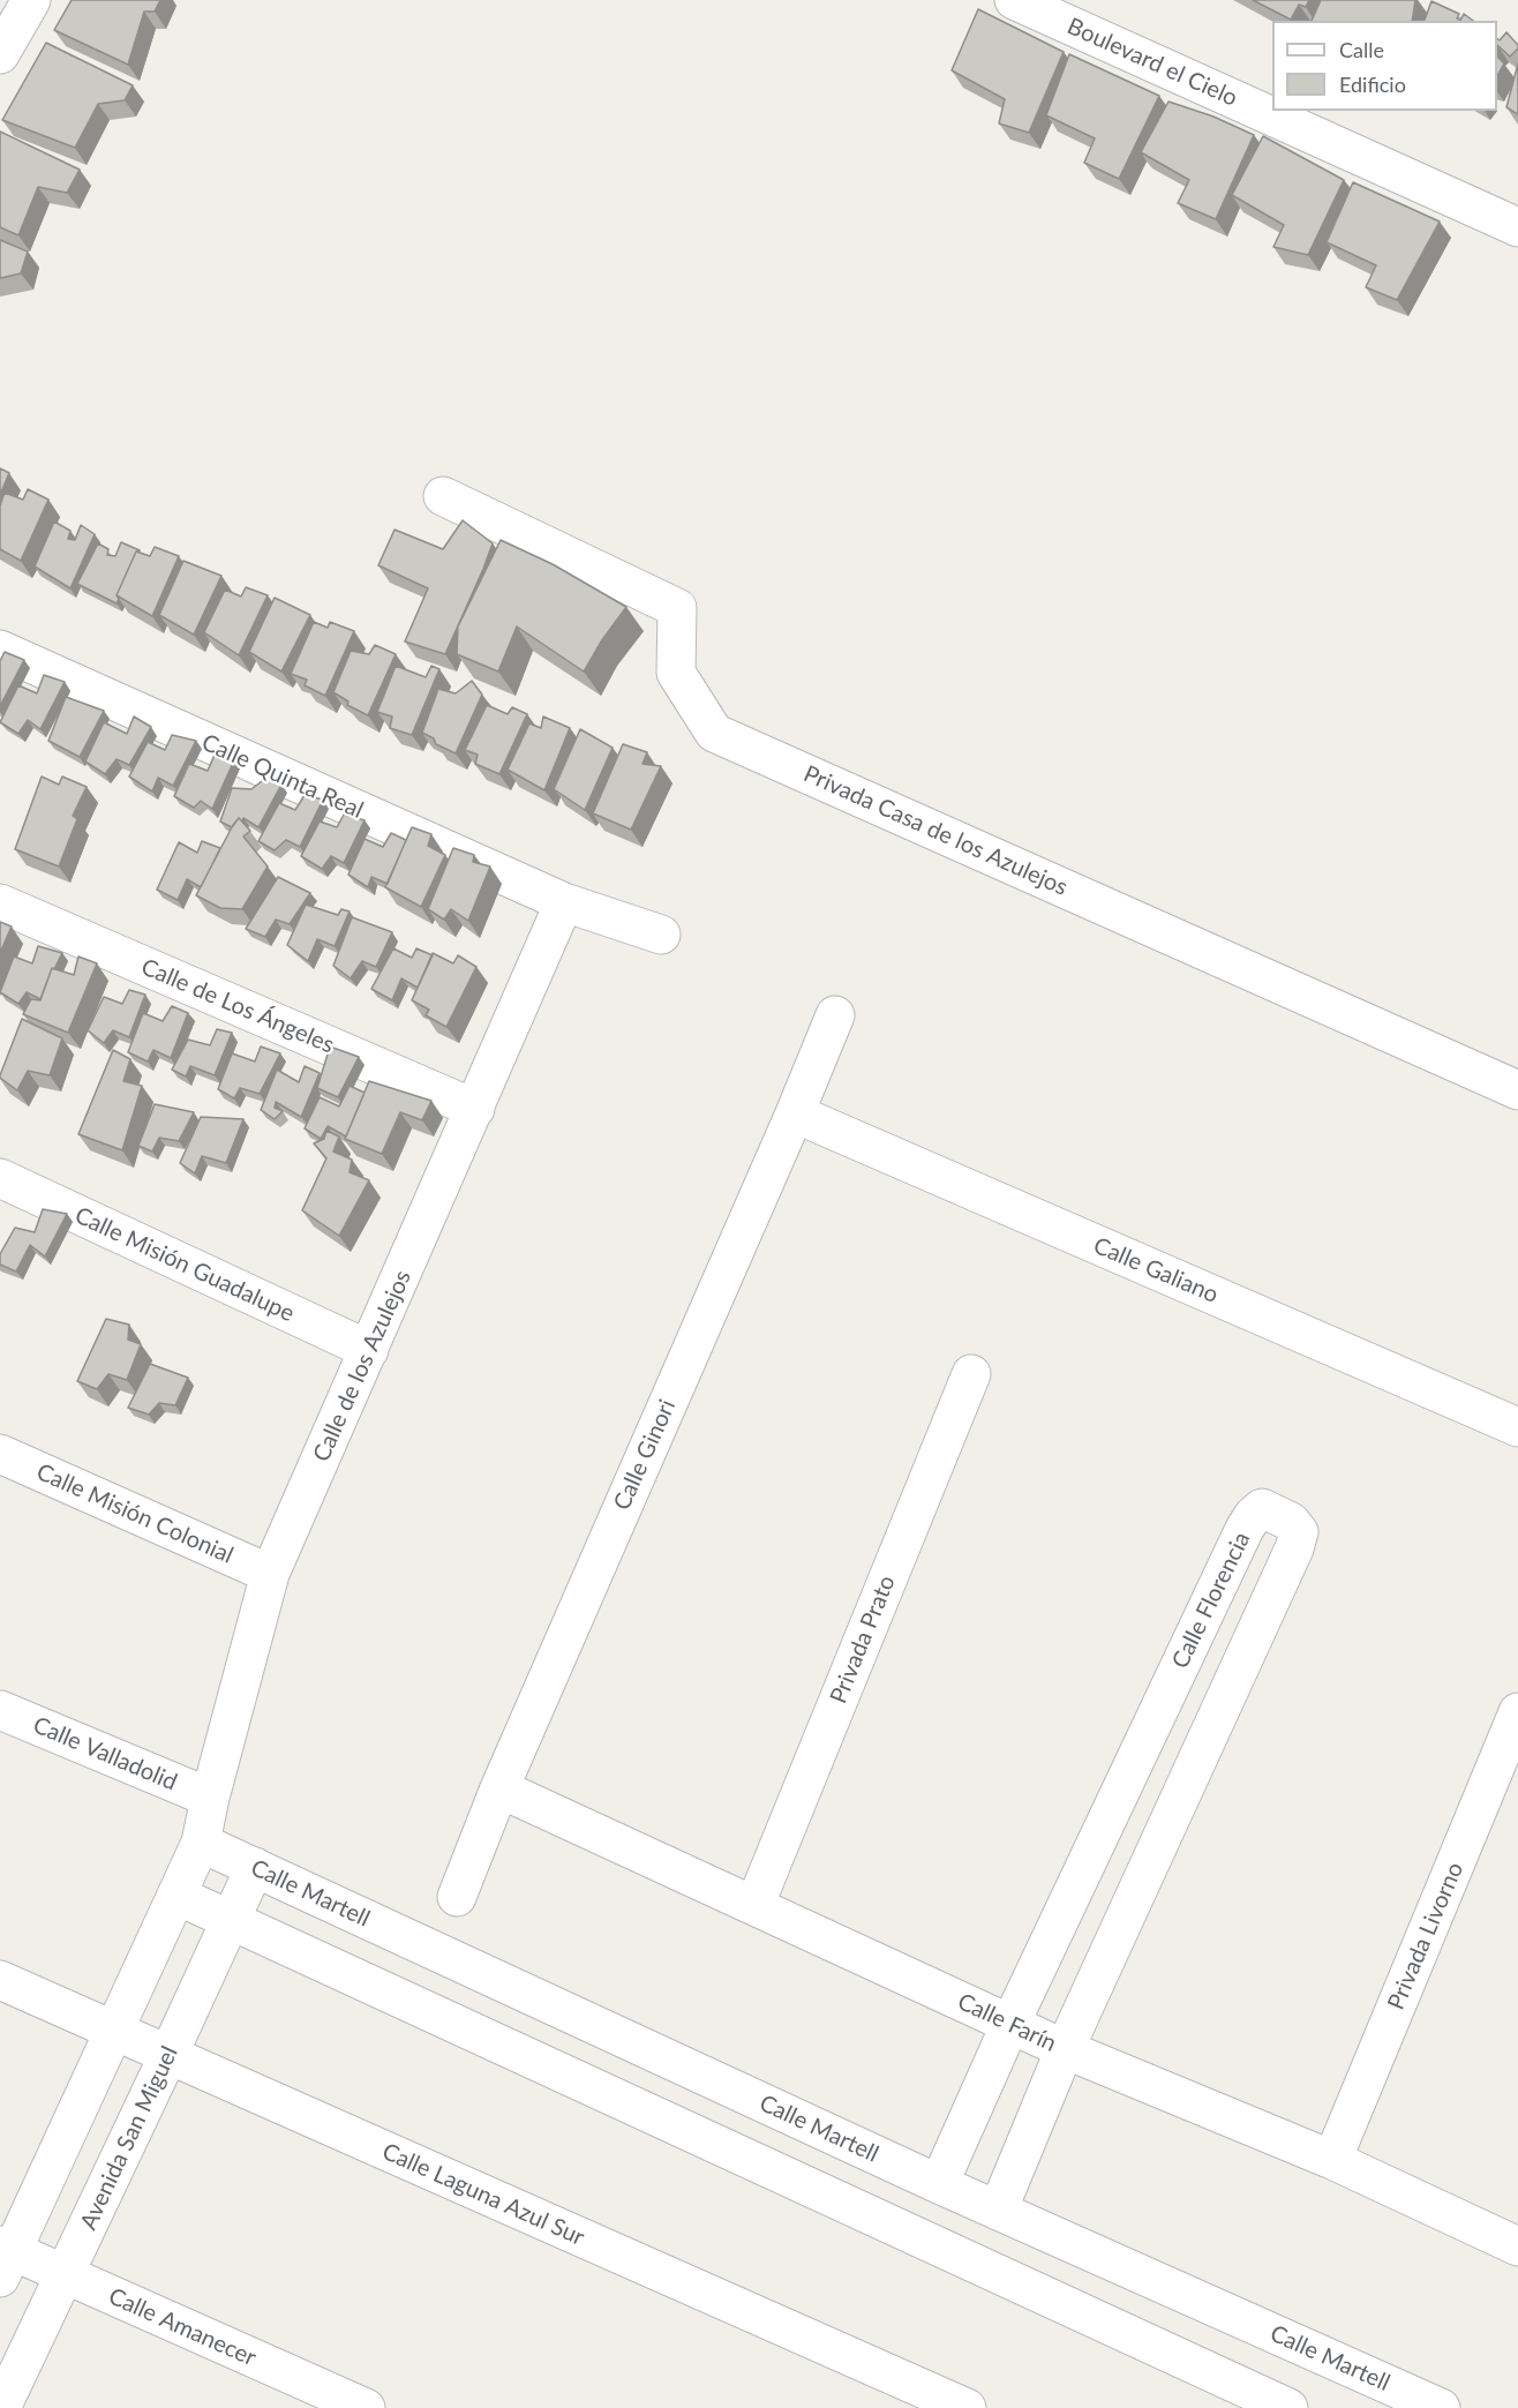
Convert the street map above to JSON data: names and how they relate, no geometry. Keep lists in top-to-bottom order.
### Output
{
  "streets": {
    "street": [
      "Boulevard el Cielo",
      "Calle Quinta Real",
      "Privada Casa de los Azulejos",
      "Calle de Los Ángeles",
      "Calle Misión Guadalupe",
      "Calle Galiano",
      "Calle de los Azulejos",
      "Calle Ginori",
      "Calle Misión Colonial",
      "Calle Florencia",
      "Privada Prato",
      "Calle Valladolid",
      "Calle Martell",
      "Privada Livorno",
      "Calle Farín",
      "Avenida San Miguel",
      "Calle Laguna Azul Sur",
      "Calle Amanecer"
    ]
  },
  "crossings": [
    ["Calle Quinta Real", "Calle de los Azulejos"],
    ["Calle de Los Ángeles", "Calle de los Azulejos"],
    ["Calle Misión Guadalupe", "Calle de los Azulejos"],
    ["Calle Galiano", "Calle Ginori"],
    ["Calle de los Azulejos", "Calle Misión Colonial"],
    ["Calle de los Azulejos", "Calle Valladolid"],
    ["Calle de los Azulejos", "Calle Martell"],
    ["Calle Ginori", "Calle Farín"],
    ["Calle Florencia", "Calle Martell"],
    ["Calle Florencia", "Calle Farín"],
    ["Privada Prato", "Calle Farín"],
    ["Calle Martell", "Avenida San Miguel"],
    ["Privada Livorno", "Calle Farín"],
    ["Avenida San Miguel", "Calle Laguna Azul Sur"],
    ["Avenida San Miguel", "Calle Amanecer"]
  ],
  "legend": ["Calle", "Edificio"]
}
